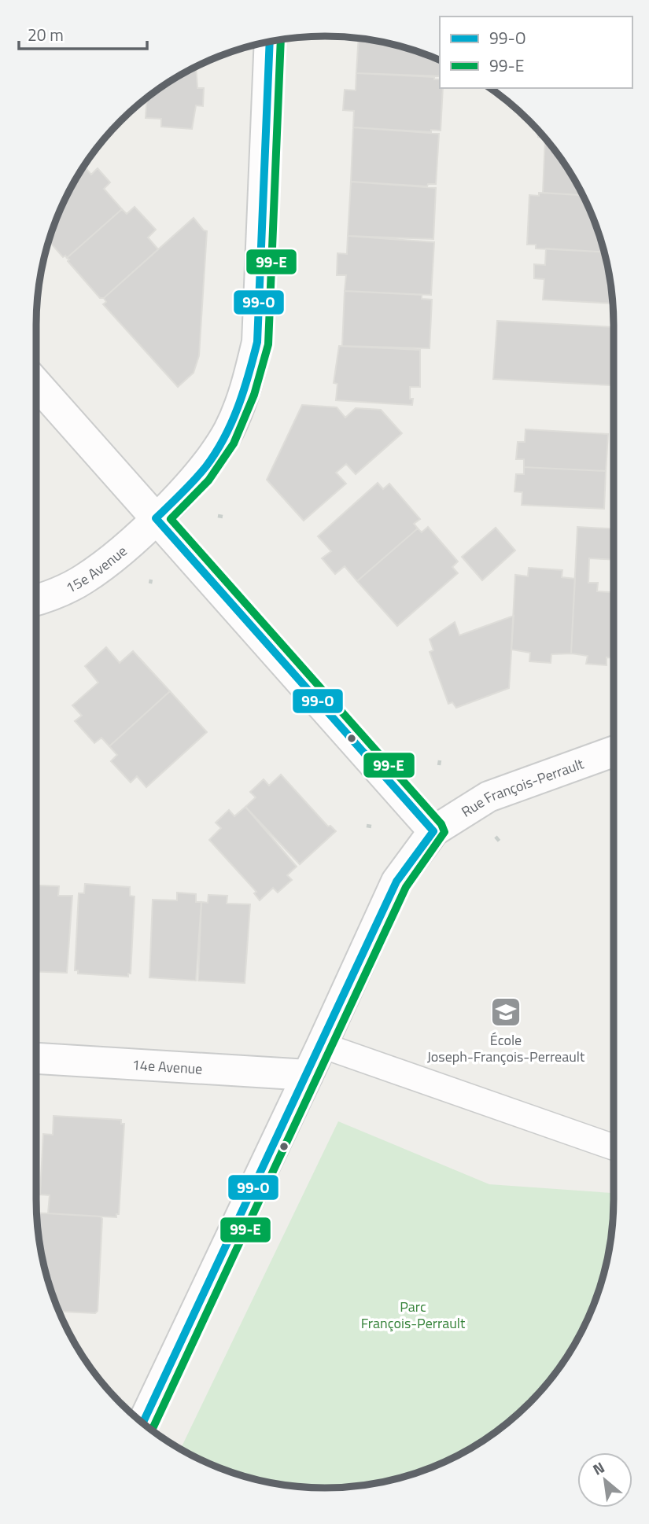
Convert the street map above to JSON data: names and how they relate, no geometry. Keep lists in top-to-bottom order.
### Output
{
  "streets": {
    "street": ["15e Avenue", "Rue François-Perrault", "14e Avenue"]
  },
  "crossings": [
    ["Rue François-Perrault", "14e Avenue"]
  ],
  "parks": ["Parc François-Perrault"],
  "places": {
    "school or university": ["École Joseph-François-Perreault"]
  },
  "lines": ["transit line 99-E", "transit line 99-O"],
  "legend": ["99-O", "99-E"],
  "scale_bar": "20 m",
  "north": "top left"
}
